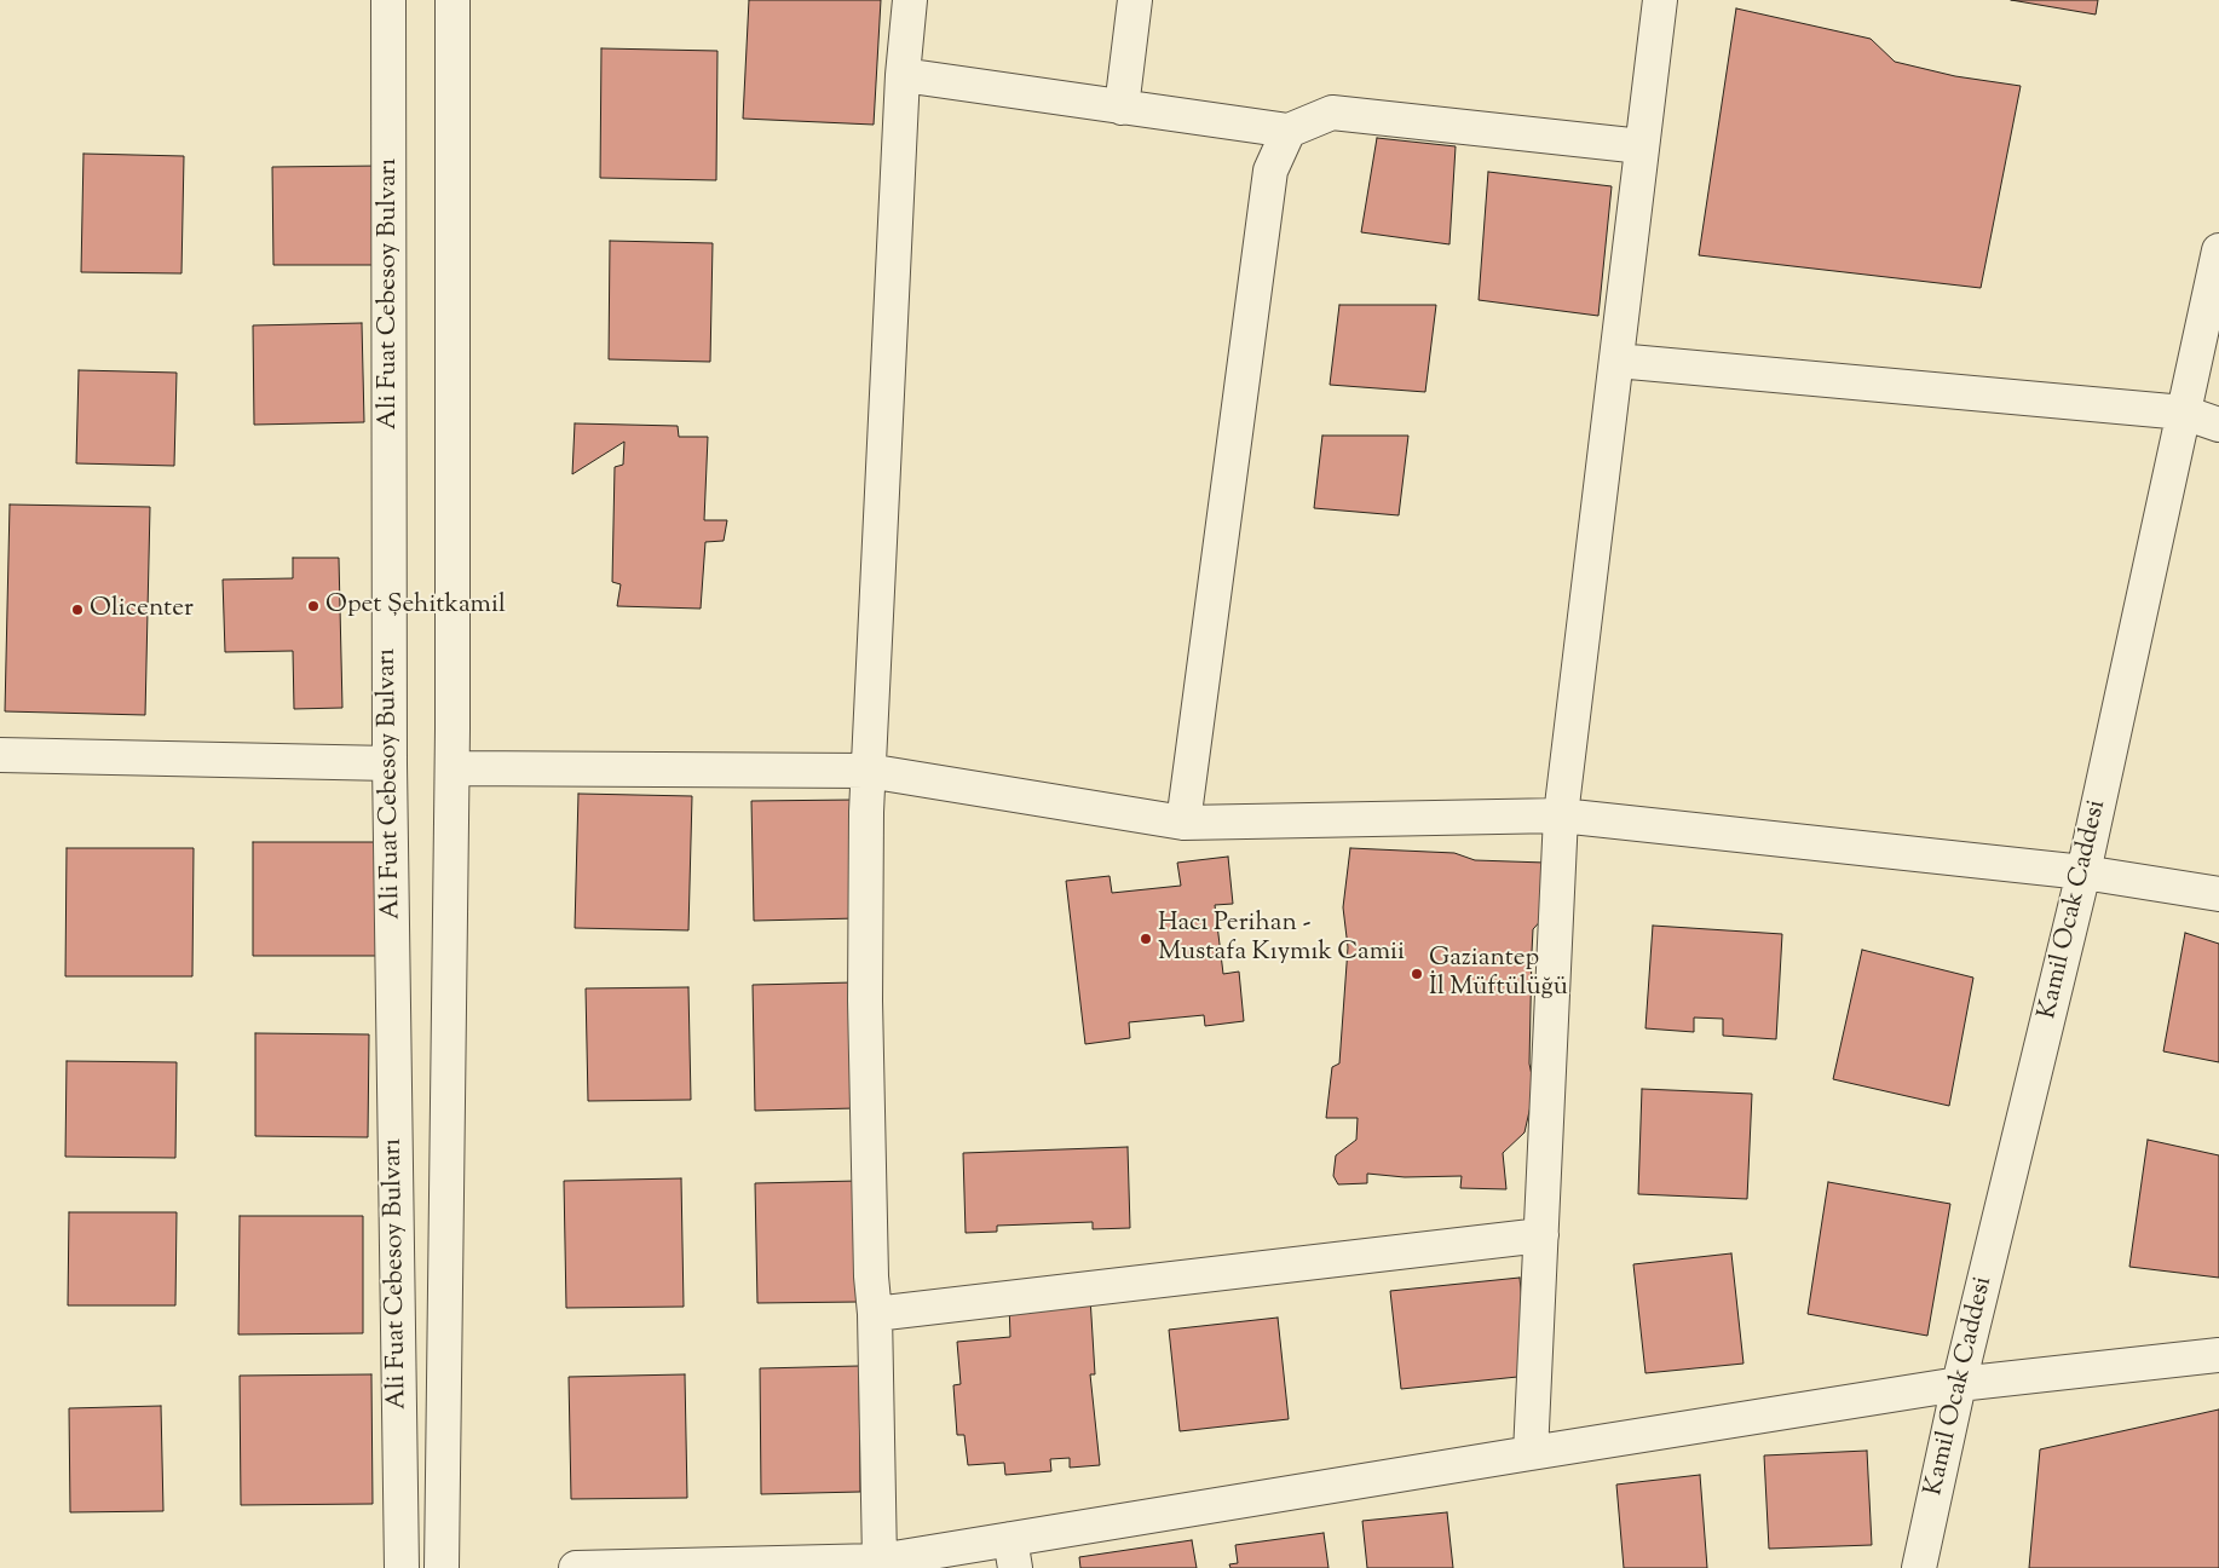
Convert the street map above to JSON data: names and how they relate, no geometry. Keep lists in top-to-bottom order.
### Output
{
  "streets": {
    "street": ["Ali Fuat Cebesoy Bulvarı", "Kamil Ocak Caddesi"]
  },
  "places": [
    "Opet Şehitkamil",
    "Olicenter",
    "Hacı Perihan - Mustafa Kıymık Camii",
    "Gaziantep İl Müftülüğü"
  ]
}
